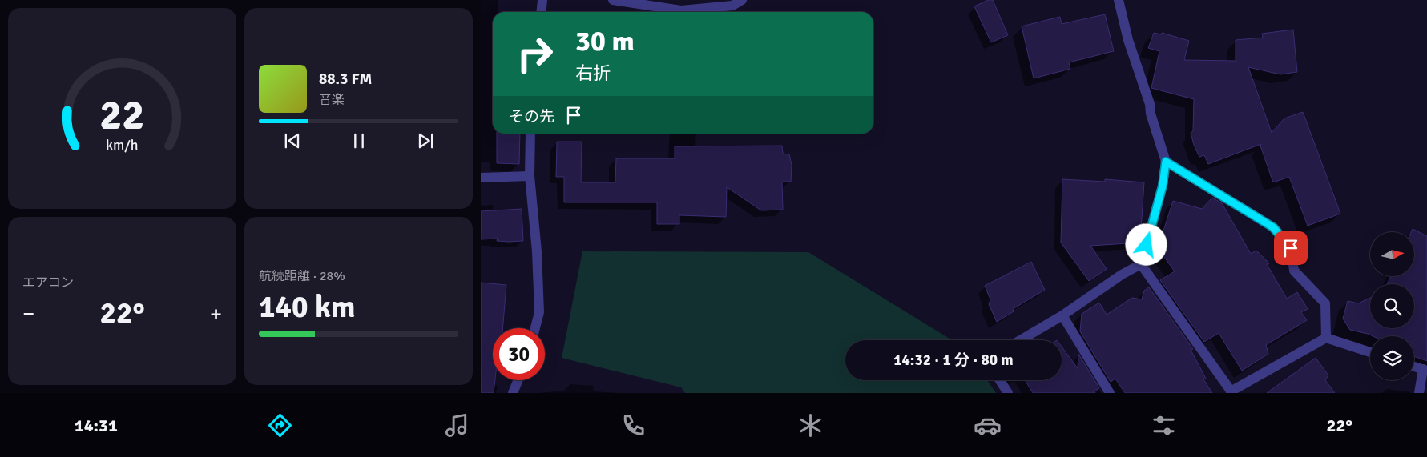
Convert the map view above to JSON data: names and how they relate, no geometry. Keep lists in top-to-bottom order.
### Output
{
  "north": "right",
  "page": {
    "turn": ["30 m", "右折"],
    "song": ["88.3 FM", "音楽"],
    "then": "その先",
    "tile": [
      "エアコン",
      ["航続距離 · 28%", "140 km"]
    ],
    "heat": ["−", "22°", "+"],
    "limit": "30",
    "trip": "14:32 · 1 分 · 80 m",
    "tabs": ["14:31", "22°"],
    "gauge": ["22", "km/h"]
  }
}
